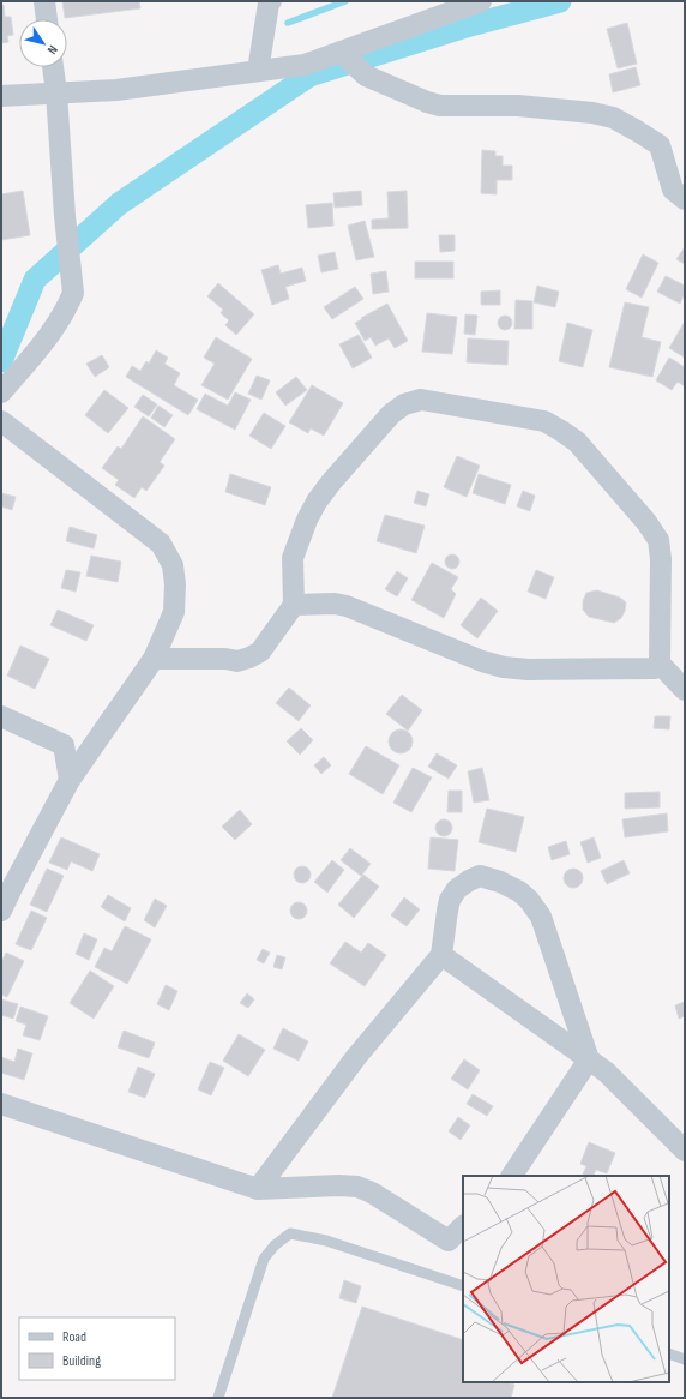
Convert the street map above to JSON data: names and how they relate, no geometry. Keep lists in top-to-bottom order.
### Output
{
  "legend": ["Road", "Building"],
  "north": "bottom right"
}
